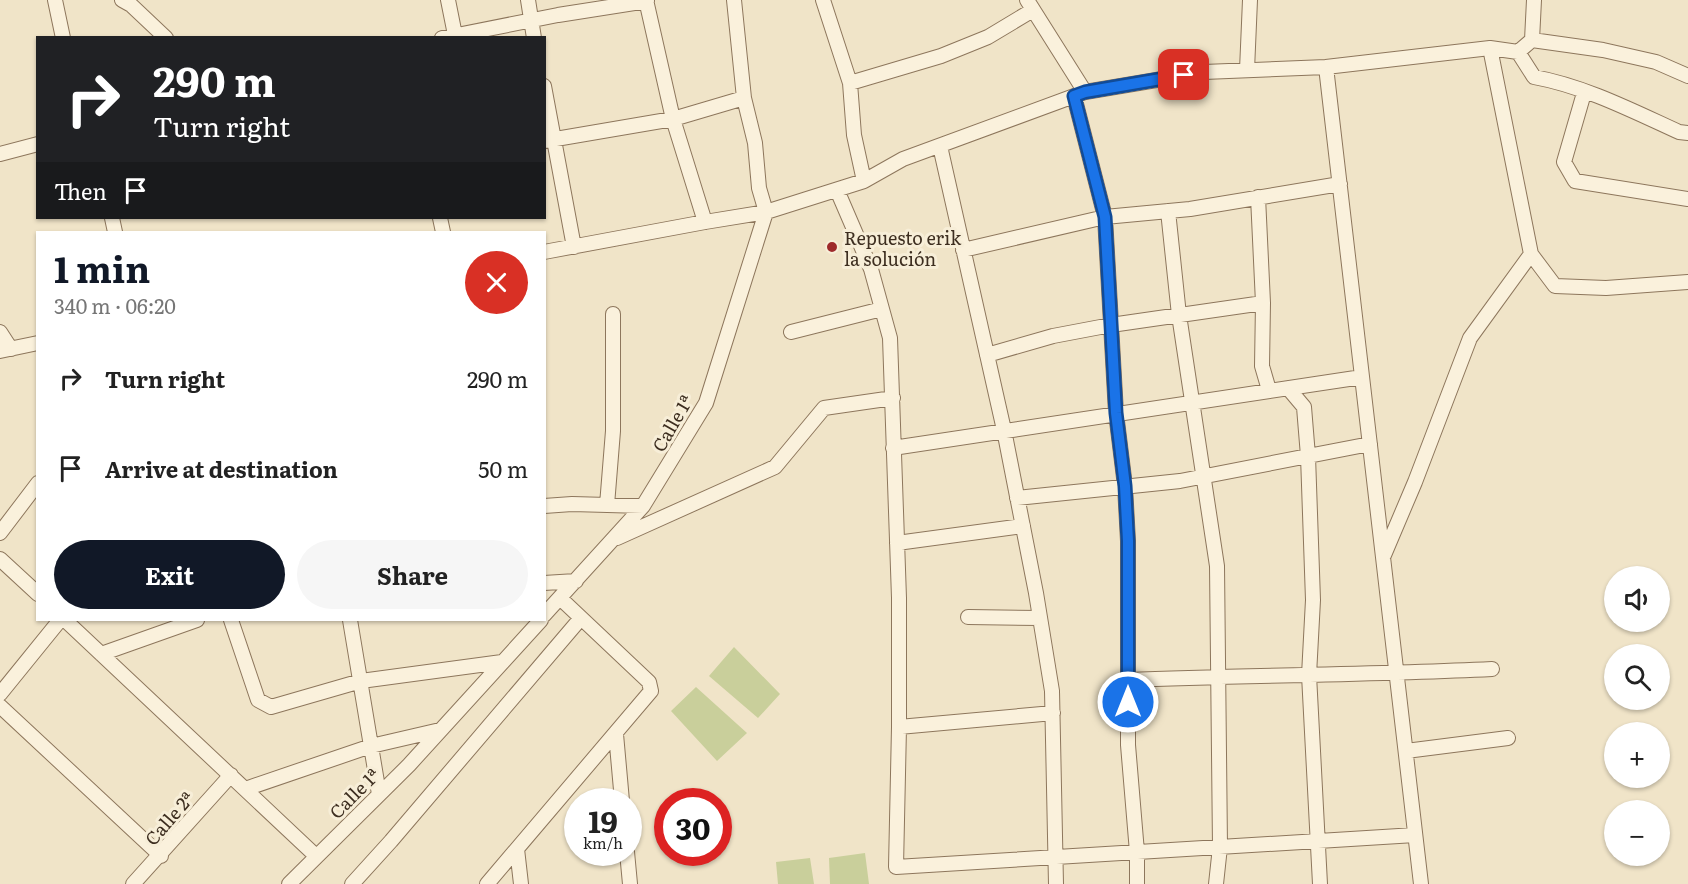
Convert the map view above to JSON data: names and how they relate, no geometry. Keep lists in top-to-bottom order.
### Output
{
  "streets": {
    "street": ["Calle 1ª", "Calle 2ª"]
  },
  "places": ["Repuesto erik la solución"],
  "page": {
    "turn": ["290 m", "Turn right"],
    "then": "Then",
    "heading": ["1 min", "340 m · 06:20"],
    "list": [
      {
        "name": "Turn right",
        "value": "290 m"
      },
      {
        "name": "Arrive at destination",
        "value": "50 m"
      }
    ],
    "buttons": ["Exit", "Share"],
    "map_buttons": ["+", "−"],
    "speed": "19 km/h",
    "limit": "30"
  }
}
